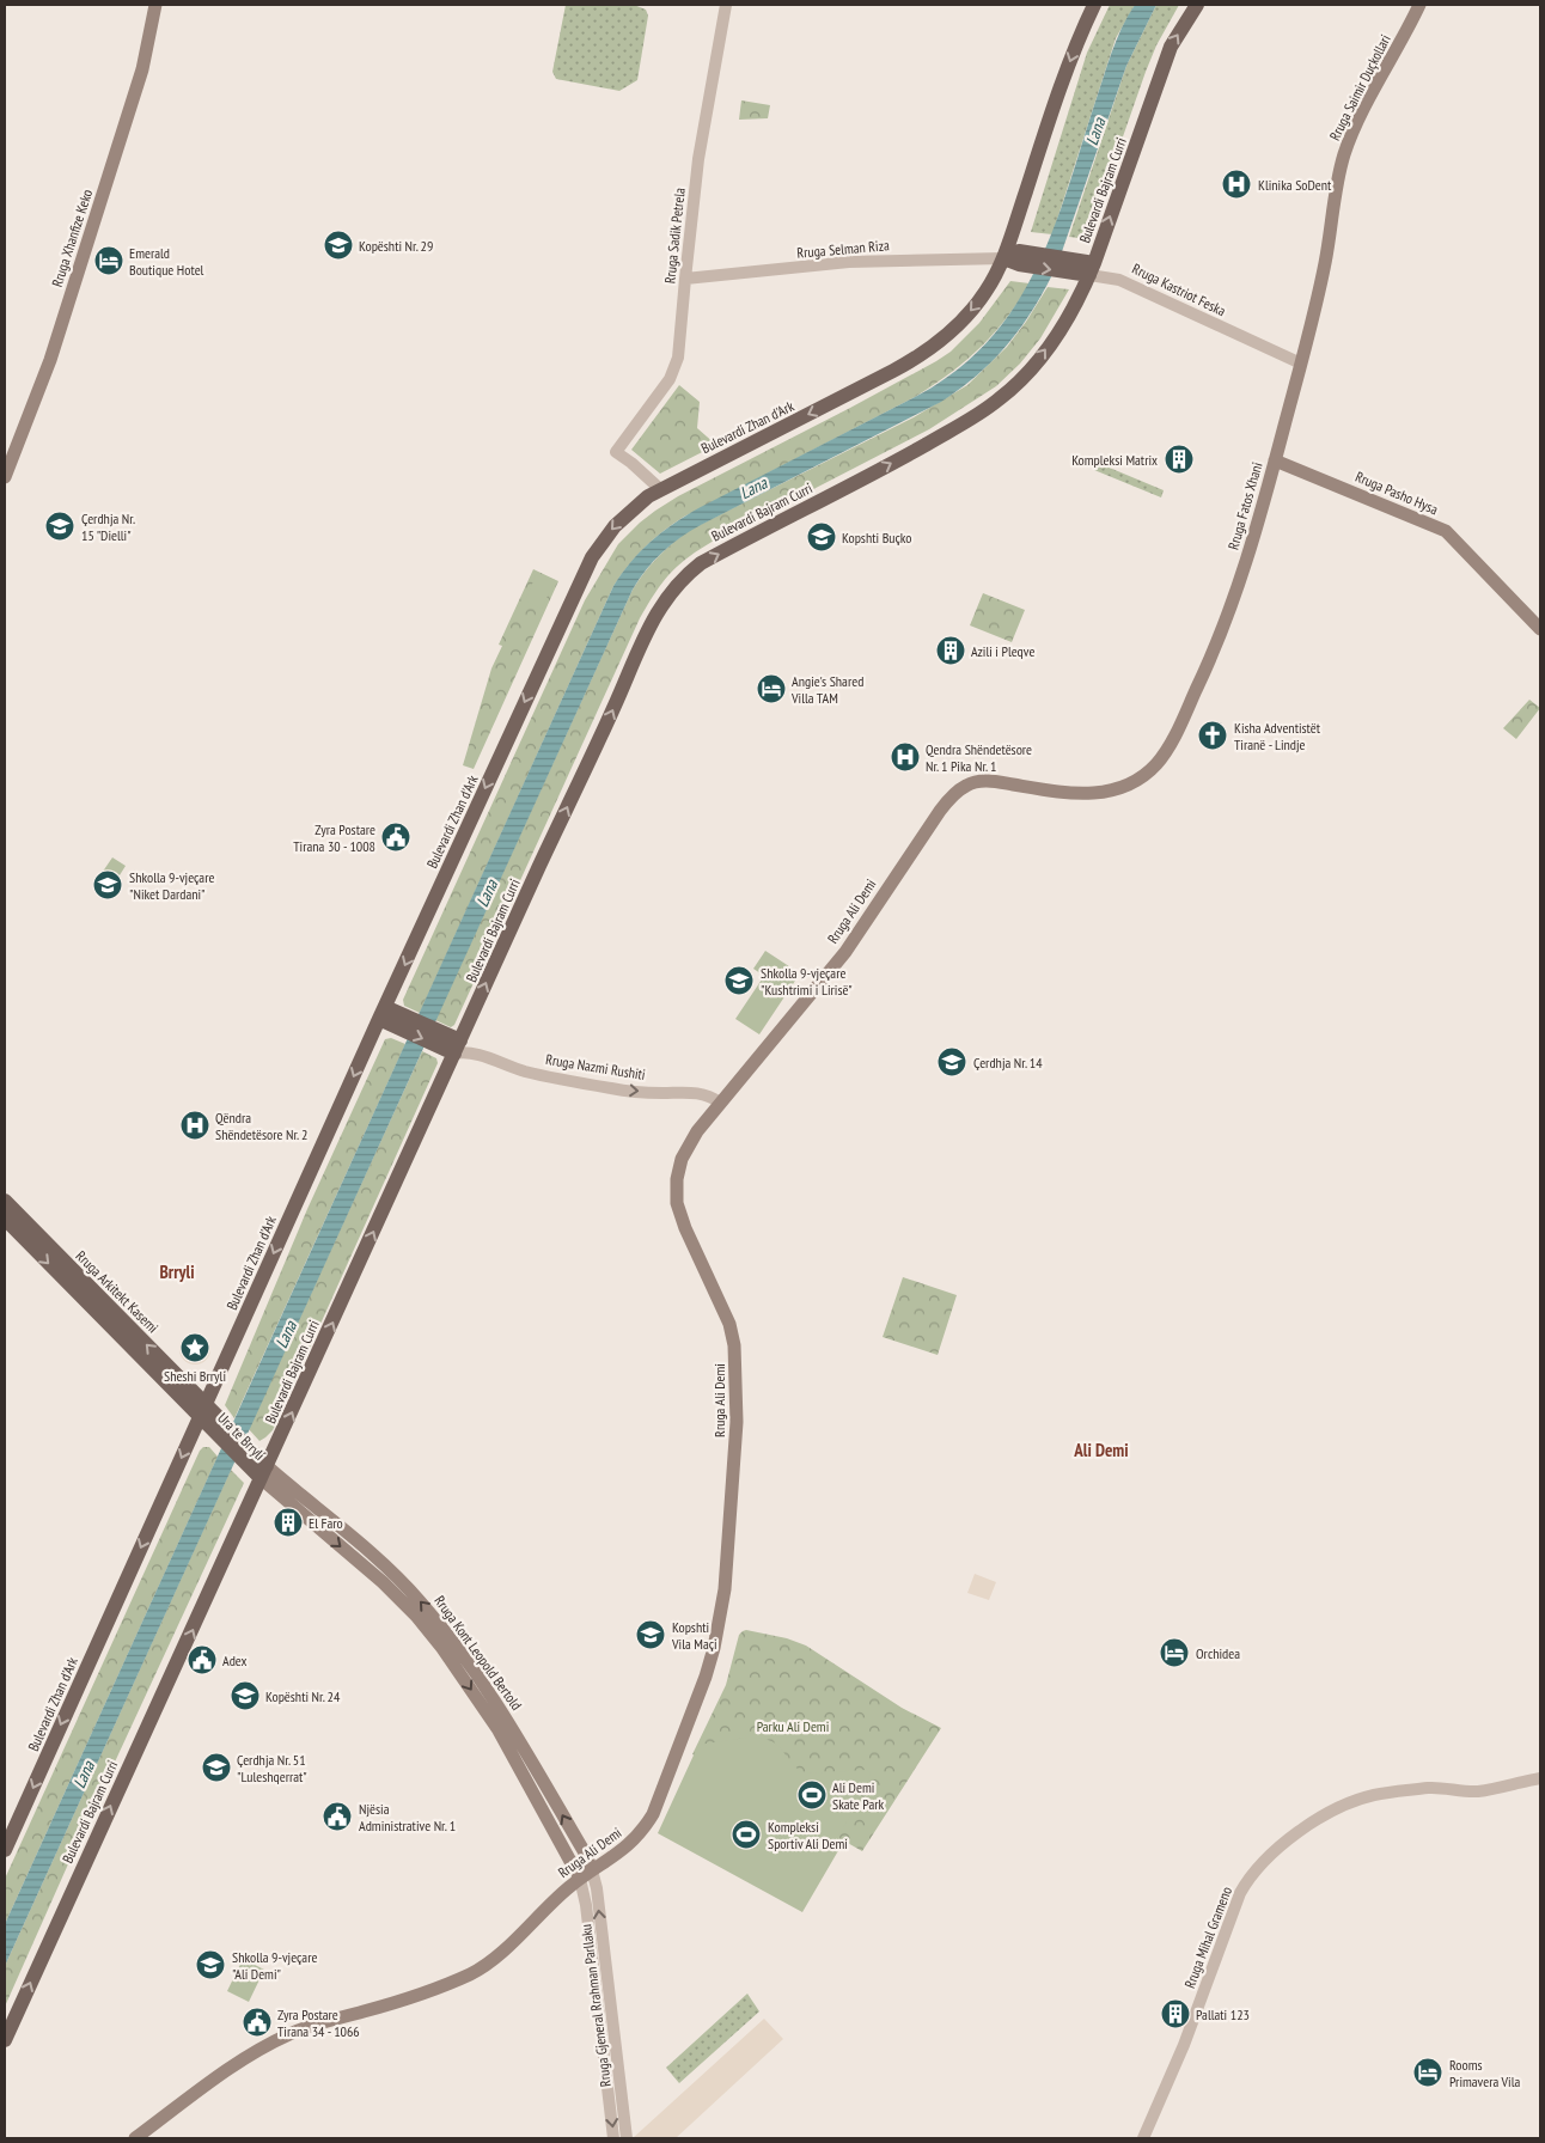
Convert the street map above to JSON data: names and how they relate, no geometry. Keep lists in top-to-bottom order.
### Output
{
  "streets": {
    "main road": [
      "Rruga Saimir Duçkollari",
      "Bulevardi Bajram Curri",
      "Rruga Xhanfize Keko",
      "Rruga Kastriot Feska",
      "Bulevardi Zhan d'Ark",
      "Rruga Pasho Hysa",
      "Rruga Fatos Xhani",
      "Rruga Ali Demi",
      "Rruga Nazmi Rushiti",
      "Rruga Arkitekt Kasemi",
      "Ura te Brryli",
      "Rruga Kont Leopold Bertold"
    ],
    "street": [
      "Rruga Sadik Petrela",
      "Rruga Selman Riza",
      "Rruga Mihal Grameno",
      "Rruga Gjeneral Rrahman Parllaku"
    ]
  },
  "crossings": [
    ["Rruga Saimir Duçkollari", "Rruga Kastriot Feska"],
    ["Rruga Saimir Duçkollari", "Rruga Fatos Xhani"],
    ["Bulevardi Bajram Curri", "Rruga Kastriot Feska"],
    ["Bulevardi Bajram Curri", "Rruga Nazmi Rushiti"],
    ["Bulevardi Bajram Curri", "Ura te Brryli"],
    ["Bulevardi Bajram Curri", "Rruga Kont Leopold Bertold"],
    ["Rruga Sadik Petrela", "Rruga Selman Riza"],
    ["Rruga Sadik Petrela", "Bulevardi Zhan d'Ark"],
    ["Rruga Selman Riza", "Rruga Kastriot Feska"],
    ["Rruga Selman Riza", "Bulevardi Zhan d'Ark"],
    ["Rruga Kastriot Feska", "Bulevardi Zhan d'Ark"],
    ["Rruga Kastriot Feska", "Rruga Fatos Xhani"],
    ["Bulevardi Zhan d'Ark", "Rruga Nazmi Rushiti"],
    ["Bulevardi Zhan d'Ark", "Rruga Arkitekt Kasemi"],
    ["Bulevardi Zhan d'Ark", "Ura te Brryli"],
    ["Rruga Pasho Hysa", "Rruga Fatos Xhani"],
    ["Rruga Fatos Xhani", "Rruga Ali Demi"],
    ["Rruga Ali Demi", "Rruga Nazmi Rushiti"],
    ["Rruga Ali Demi", "Rruga Kont Leopold Bertold"],
    ["Rruga Ali Demi", "Rruga Gjeneral Rrahman Parllaku"],
    ["Rruga Arkitekt Kasemi", "Ura te Brryli"],
    ["Ura te Brryli", "Rruga Kont Leopold Bertold"],
    ["Rruga Kont Leopold Bertold", "Rruga Gjeneral Rrahman Parllaku"]
  ],
  "one_way": ["Bulevardi Bajram Curri", "Bulevardi Zhan d'Ark", "Rruga Nazmi Rushiti"],
  "districts": ["Brryli", "Ali Demi"],
  "water": ["Lana"],
  "parks": ["Parku Ali Demi"],
  "places": {
    "hospital": ["Klinika SoDent", "Qendra Shëndetësore Nr. 1 Pika Nr. 1", "Qëndra Shëndetësore Nr. 2"],
    "school or university": [
      "Kopështi Nr. 29",
      "Çerdhja Nr. 15 \"Dielli\"",
      "Kopshti Buçko",
      "Shkolla 9-vjeçare \"Niket Dardani\"",
      "Shkolla 9-vjeçare \"Kushtrimi i Lirisë\"",
      "Çerdhja Nr. 14",
      "Kopshti Vila Maçi",
      "Kopështi Nr. 24",
      "Çerdhja Nr. 51 \"Luleshqerrat\"",
      "Shkolla 9-vjeçare \"Ali Demi\""
    ],
    "hotel": [
      "Emerald Boutique Hotel",
      "Angie's Shared Villa TAM",
      "Orchidea",
      "Rooms Primavera Vila"
    ],
    "building": [
      "Kompleksi Matrix",
      "Azili i Pleqve",
      "El Faro",
      "Pallati 123"
    ],
    "church": ["Kisha Adventistët Tiranë - Lindje"],
    "public building": [
      "Zyra Postare Tirana 30 - 1008",
      "Adex",
      "Njësia Administrative Nr. 1",
      "Zyra Postare Tirana 34 - 1066"
    ],
    "place": ["Sheshi Brryli"],
    "sports": ["Ali Demi Skate Park", "Kompleksi Sportiv Ali Demi"]
  }
}
